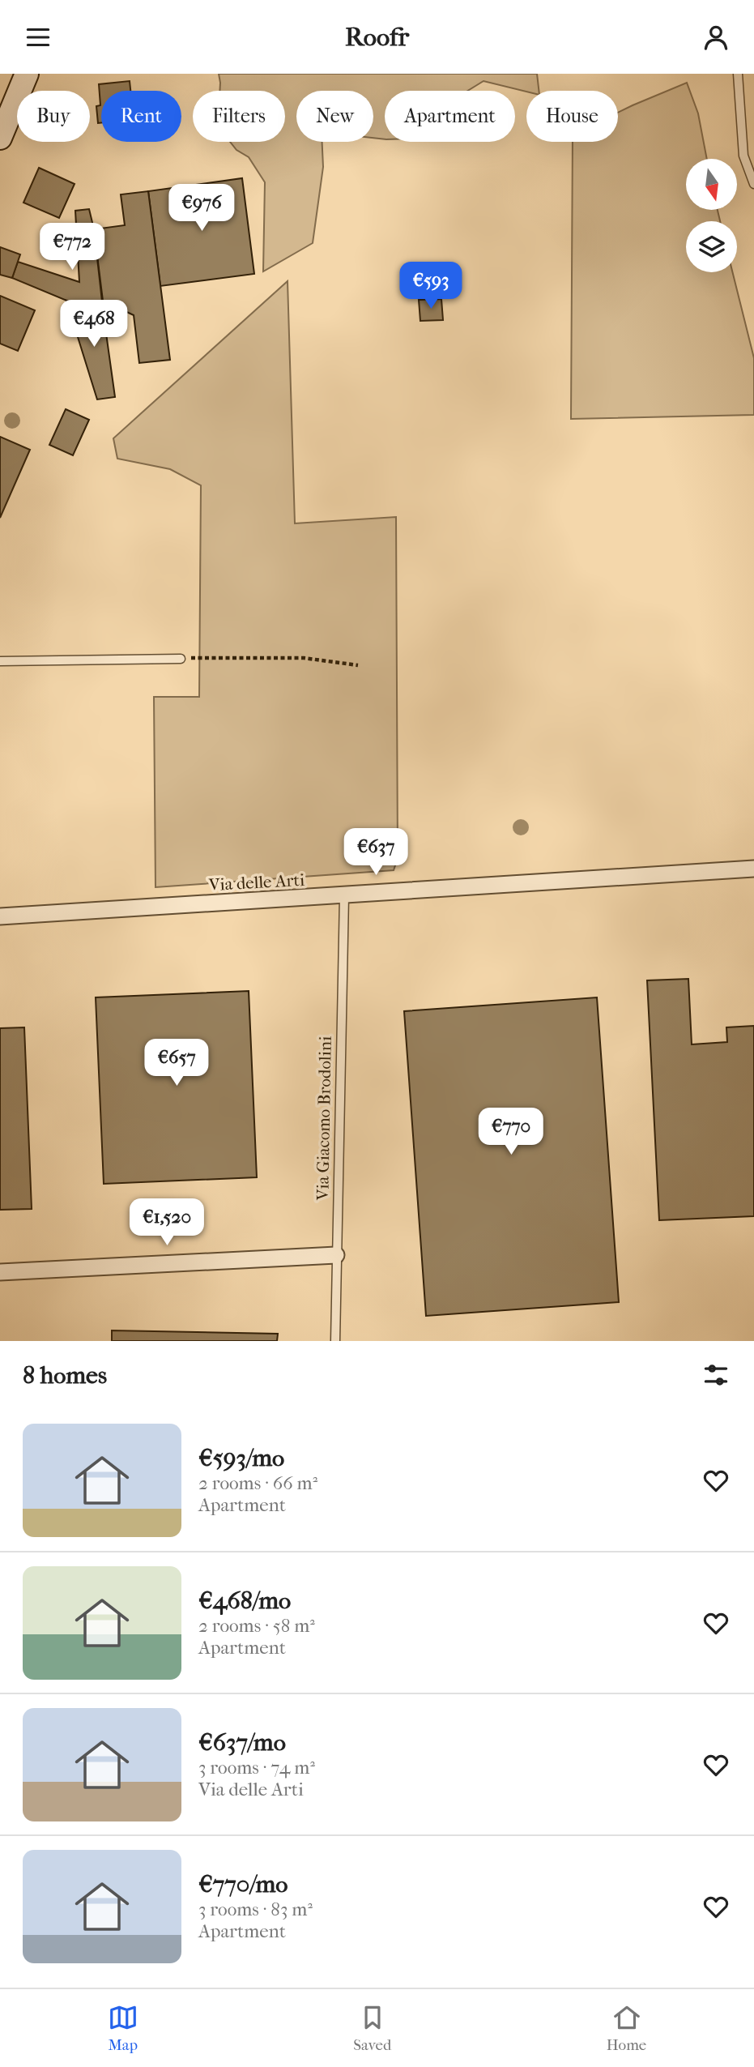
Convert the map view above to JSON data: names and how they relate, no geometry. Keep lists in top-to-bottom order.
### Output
{
  "streets": {
    "street": ["Via delle Arti"],
    "lane": ["Via Giacomo Brodolini"]
  },
  "crossings": [
    ["Via delle Arti", "Via Giacomo Brodolini"]
  ],
  "north": "bottom",
  "page": {
    "header": "Roofr",
    "chip": [
      "Buy",
      "Rent",
      "Filters",
      "New",
      "Apartment",
      "House"
    ],
    "price": [
      "€976",
      "€772",
      "€593",
      "€468",
      "€637",
      "€657",
      "€770",
      "€1,520"
    ],
    "heading": "8 homes",
    "list": [
      {
        "name": "€593/mo",
        "note": "2 rooms · 66 m² · Apartment"
      },
      {
        "name": "€468/mo",
        "note": "2 rooms · 58 m² · Apartment"
      },
      {
        "name": "€637/mo",
        "note": "3 rooms · 74 m² · Via delle Arti"
      },
      {
        "name": "€770/mo",
        "note": "3 rooms · 83 m² · Apartment"
      }
    ],
    "tabs": ["Map", "Saved", "Home"]
  }
}
